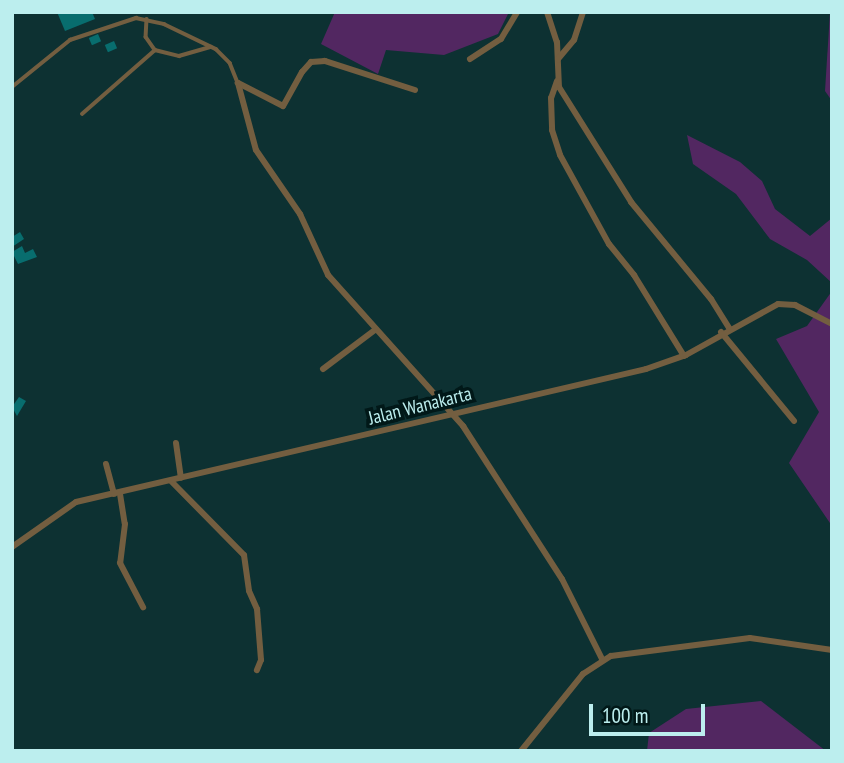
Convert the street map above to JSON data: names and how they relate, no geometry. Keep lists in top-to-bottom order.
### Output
{
  "streets": {
    "street": ["Jalan Wanakarta"]
  },
  "scale_bar": "100 m"
}
